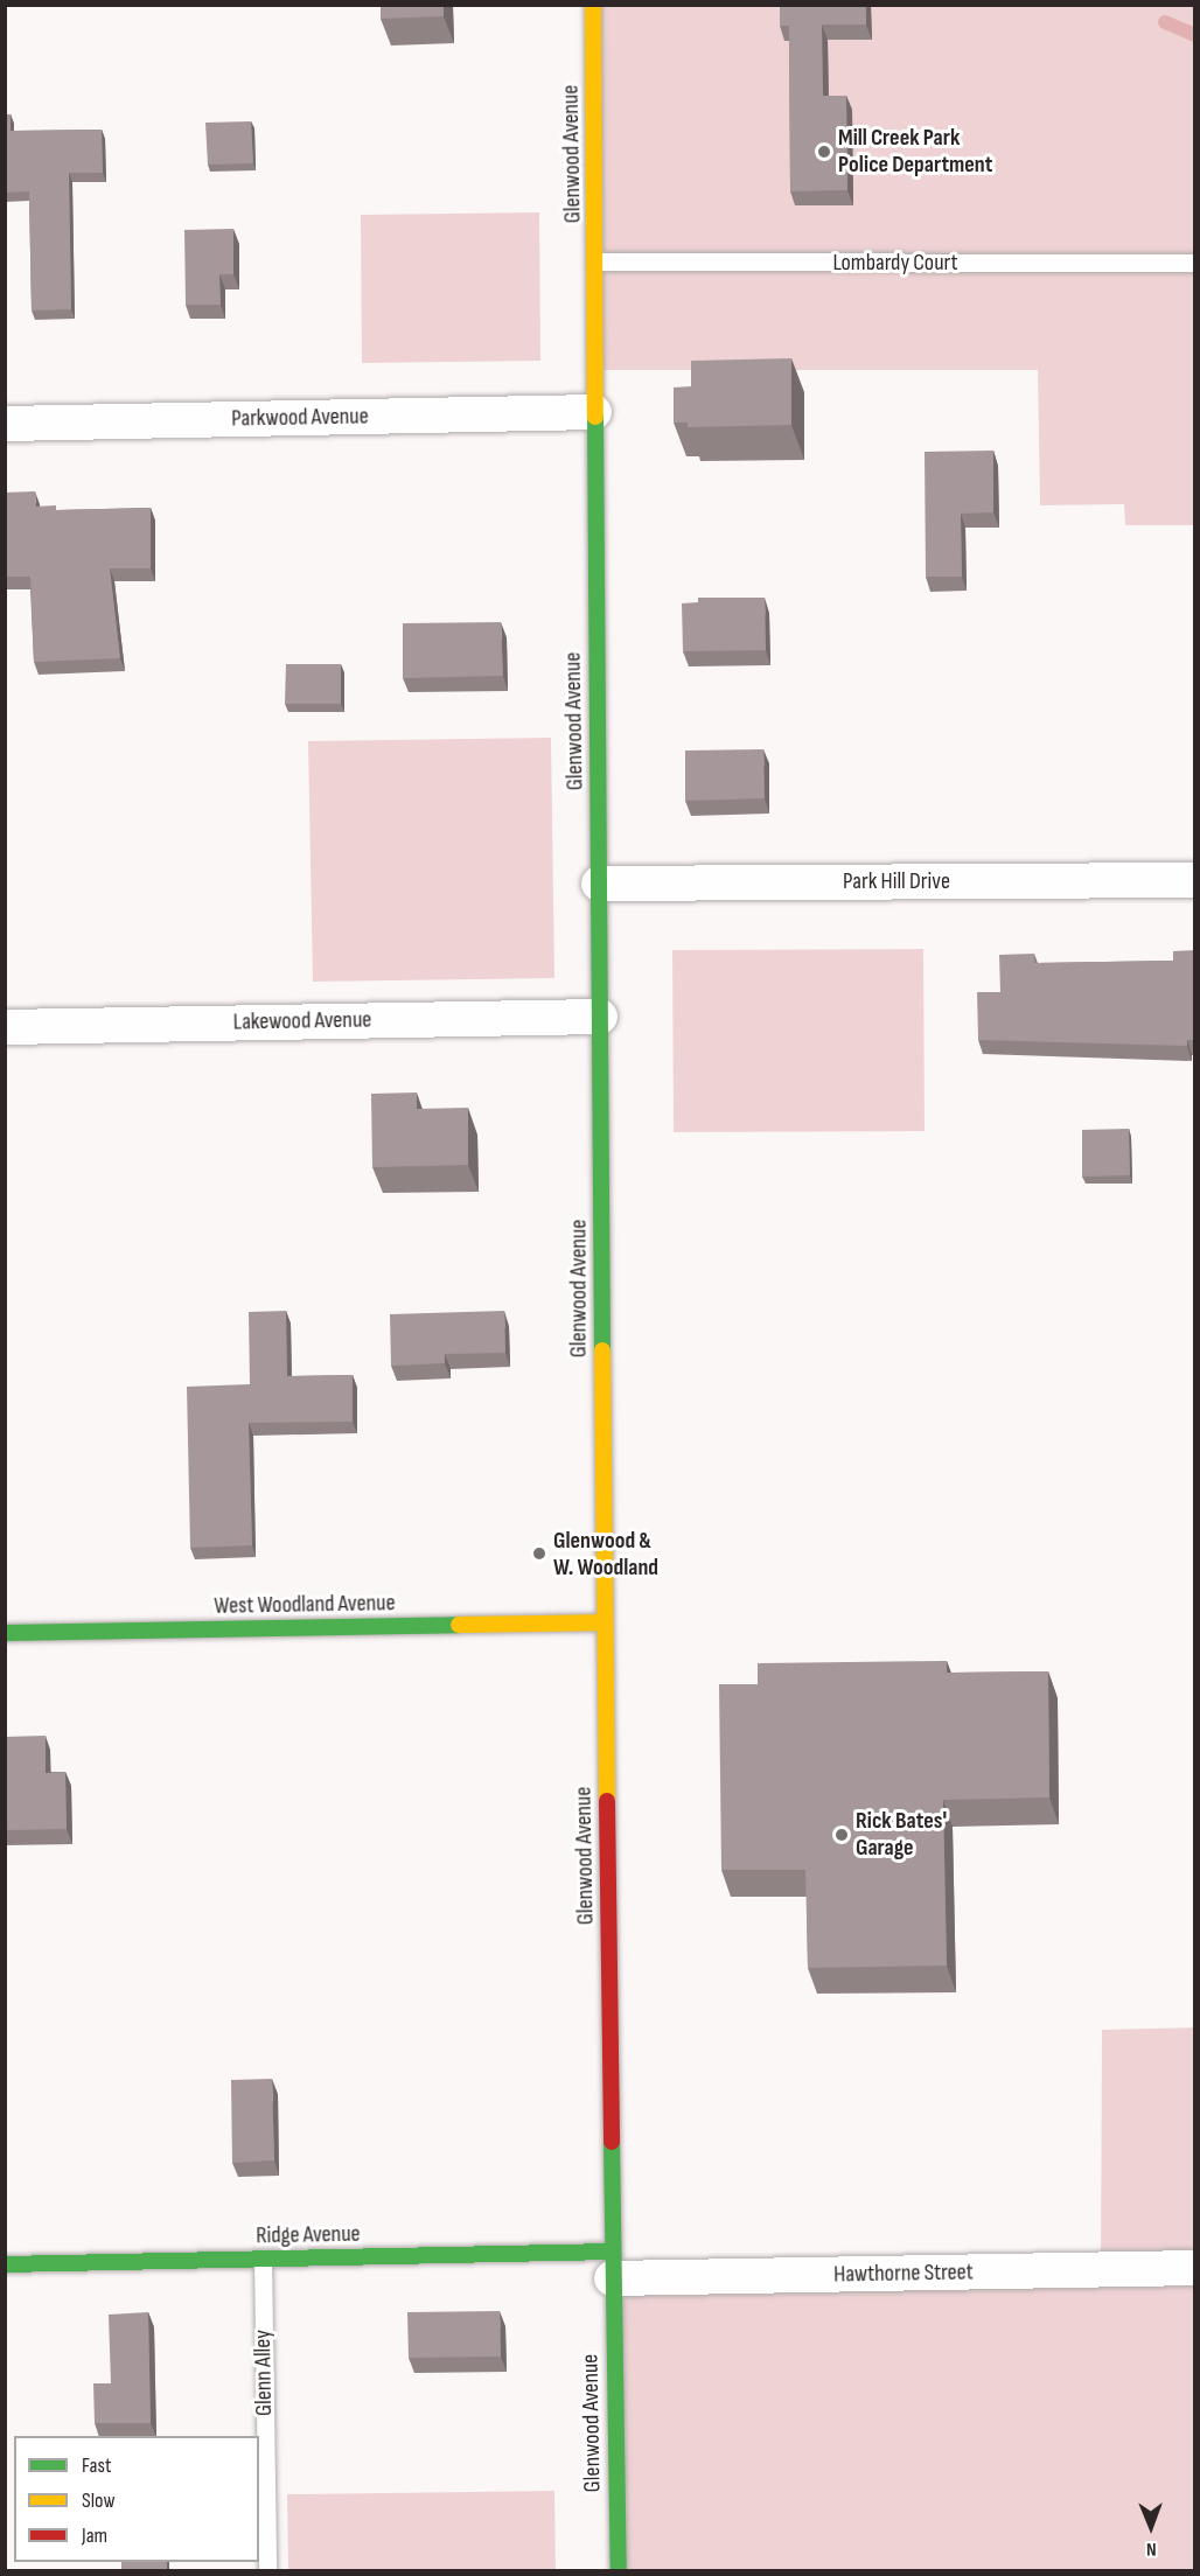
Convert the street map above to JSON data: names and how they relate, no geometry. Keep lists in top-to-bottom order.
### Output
{
  "streets": {
    "main road": ["Glenwood Avenue", "West Woodland Avenue", "Ridge Avenue"],
    "street": [
      "Parkwood Avenue",
      "Park Hill Drive",
      "Lakewood Avenue",
      "Hawthorne Street"
    ],
    "lane": ["Lombardy Court", "Glenn Alley"]
  },
  "crossings": [
    ["Glenwood Avenue", "Lombardy Court"],
    ["Glenwood Avenue", "Parkwood Avenue"],
    ["Glenwood Avenue", "Park Hill Drive"],
    ["Glenwood Avenue", "Lakewood Avenue"],
    ["Glenwood Avenue", "West Woodland Avenue"],
    ["Glenwood Avenue", "Ridge Avenue"],
    ["Glenwood Avenue", "Hawthorne Street"],
    ["Ridge Avenue", "Hawthorne Street"],
    ["Ridge Avenue", "Glenn Alley"]
  ],
  "places": ["Mill Creek Park Police Department", "Glenwood & W. Woodland", "Rick Bates' Garage"],
  "legend": ["Fast", "Slow", "Jam"],
  "north": "bottom"
}
